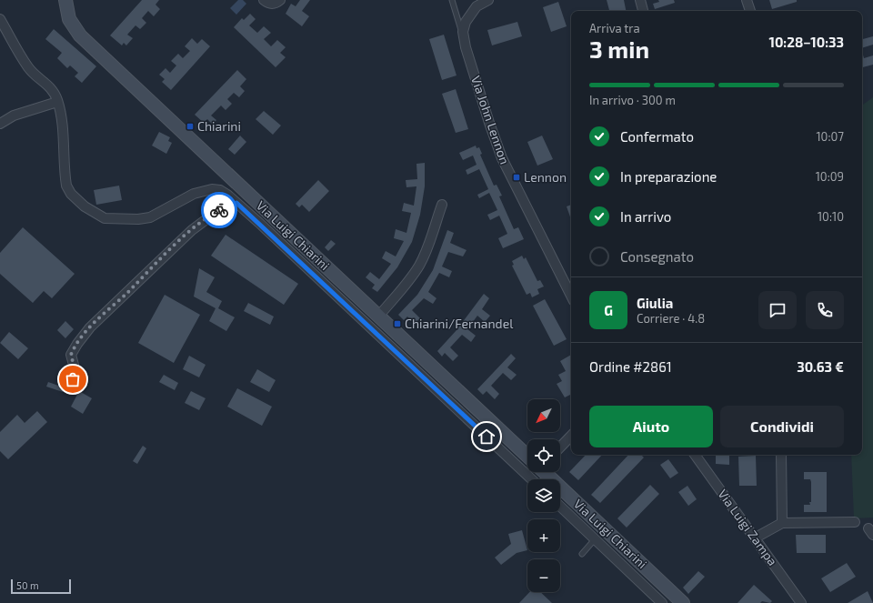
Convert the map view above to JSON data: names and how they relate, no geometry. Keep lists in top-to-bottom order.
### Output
{
  "streets": {
    "street": ["Via John Lennon", "Via Luigi Chiarini", "Via Luigi Zampa"]
  },
  "places": {
    "transit": ["Chiarini", "Lennon", "Chiarini/Fernandel"]
  },
  "scale_bar": "50 m",
  "north": "bottom left",
  "page": {
    "heading": ["3 min", "Arriva tra", "10:28–10:33"],
    "panel": [
      "Giulia",
      "Corriere · 4.8",
      "Ordine #2861",
      "30.63 €"
    ],
    "bar": "In arrivo · 300 m",
    "list": [
      ["Confermato", "10:07"],
      ["In preparazione", "10:09"],
      ["In arrivo", "10:10"],
      "Consegnato"
    ],
    "round": "G",
    "buttons": ["Aiuto", "Condividi"],
    "map_buttons": ["+", "−"],
    "scale": "50 m"
  }
}
